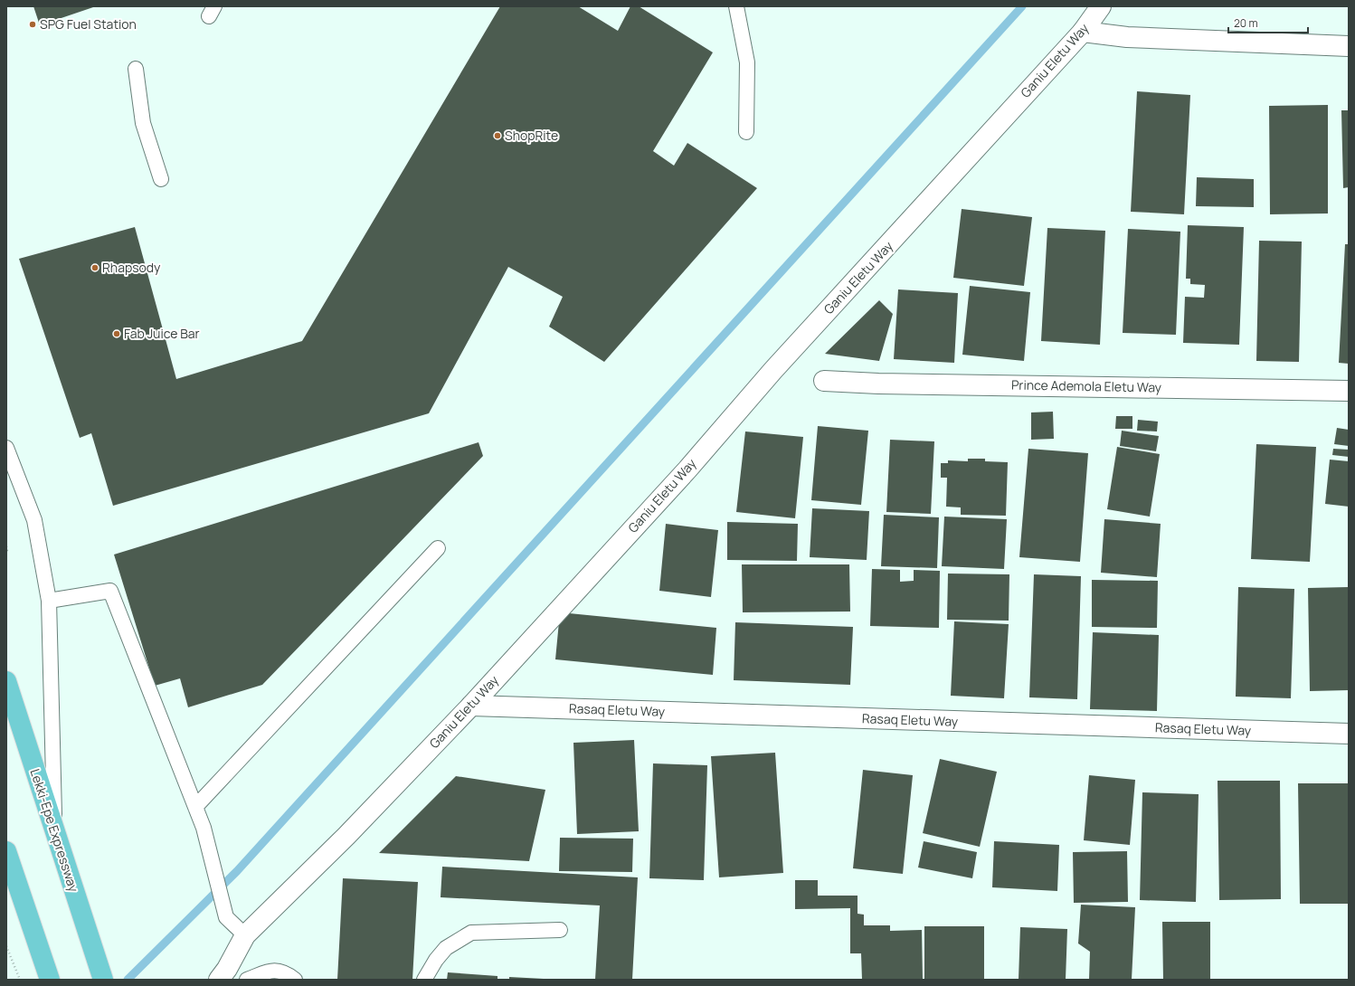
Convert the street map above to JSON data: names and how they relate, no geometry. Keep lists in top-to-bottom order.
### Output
{
  "streets": {
    "highway": ["Lekki-Epe Expressway"],
    "street": ["Ganiu Eletu Way", "Prince Ademola Eletu Way", "Rasaq Eletu Way"]
  },
  "crossings": [
    ["Ganiu Eletu Way", "Rasaq Eletu Way"]
  ],
  "places": [
    "SPG Fuel Station",
    "ShopRite",
    "Rhapsody",
    "Fab Juice Bar"
  ],
  "scale_bar": "20 m"
}
